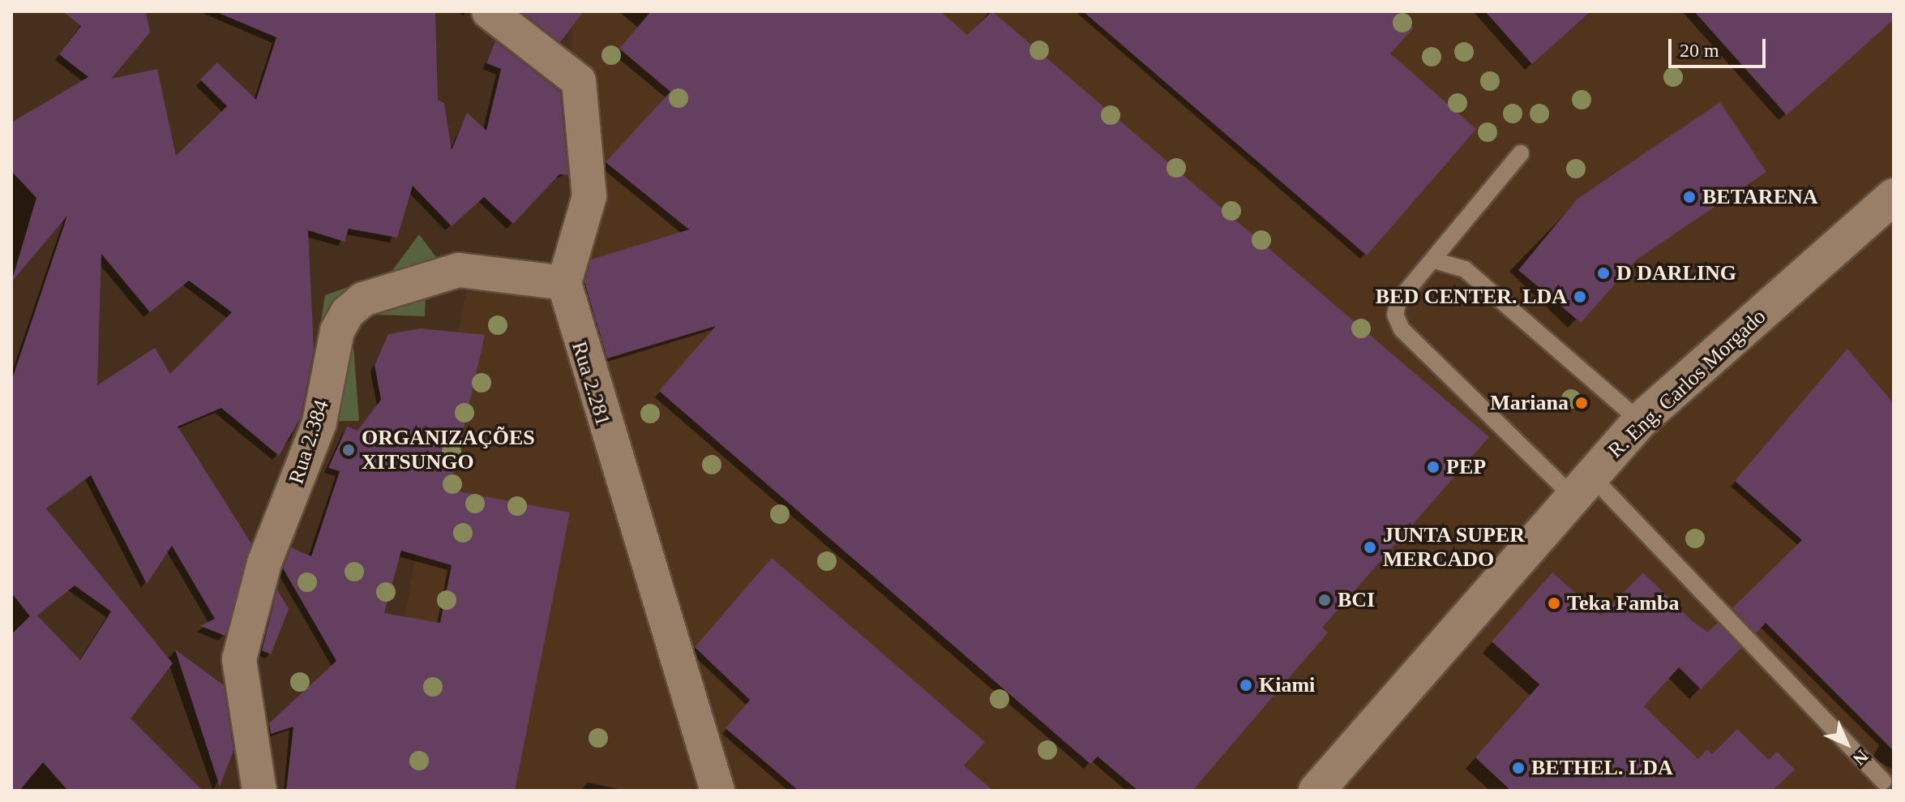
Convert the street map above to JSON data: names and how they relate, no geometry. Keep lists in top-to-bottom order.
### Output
{
  "streets": {
    "street": ["Rua 2.281", "R. Eng. Carlos Morgado", "Rua 2.384"]
  },
  "crossings": [
    ["Rua 2.281", "Rua 2.384"]
  ],
  "places": [
    "BETARENA",
    "D DARLING",
    "BED CENTER. LDA",
    "Mariana",
    "ORGANIZAÇÕES XITSUNGO",
    "PEP",
    "JUNTA SUPER MERCADO",
    "BCI",
    "Teka Famba",
    "Kiami",
    "BETHEL. LDA"
  ],
  "scale_bar": "20 m",
  "north": "bottom right"
}
